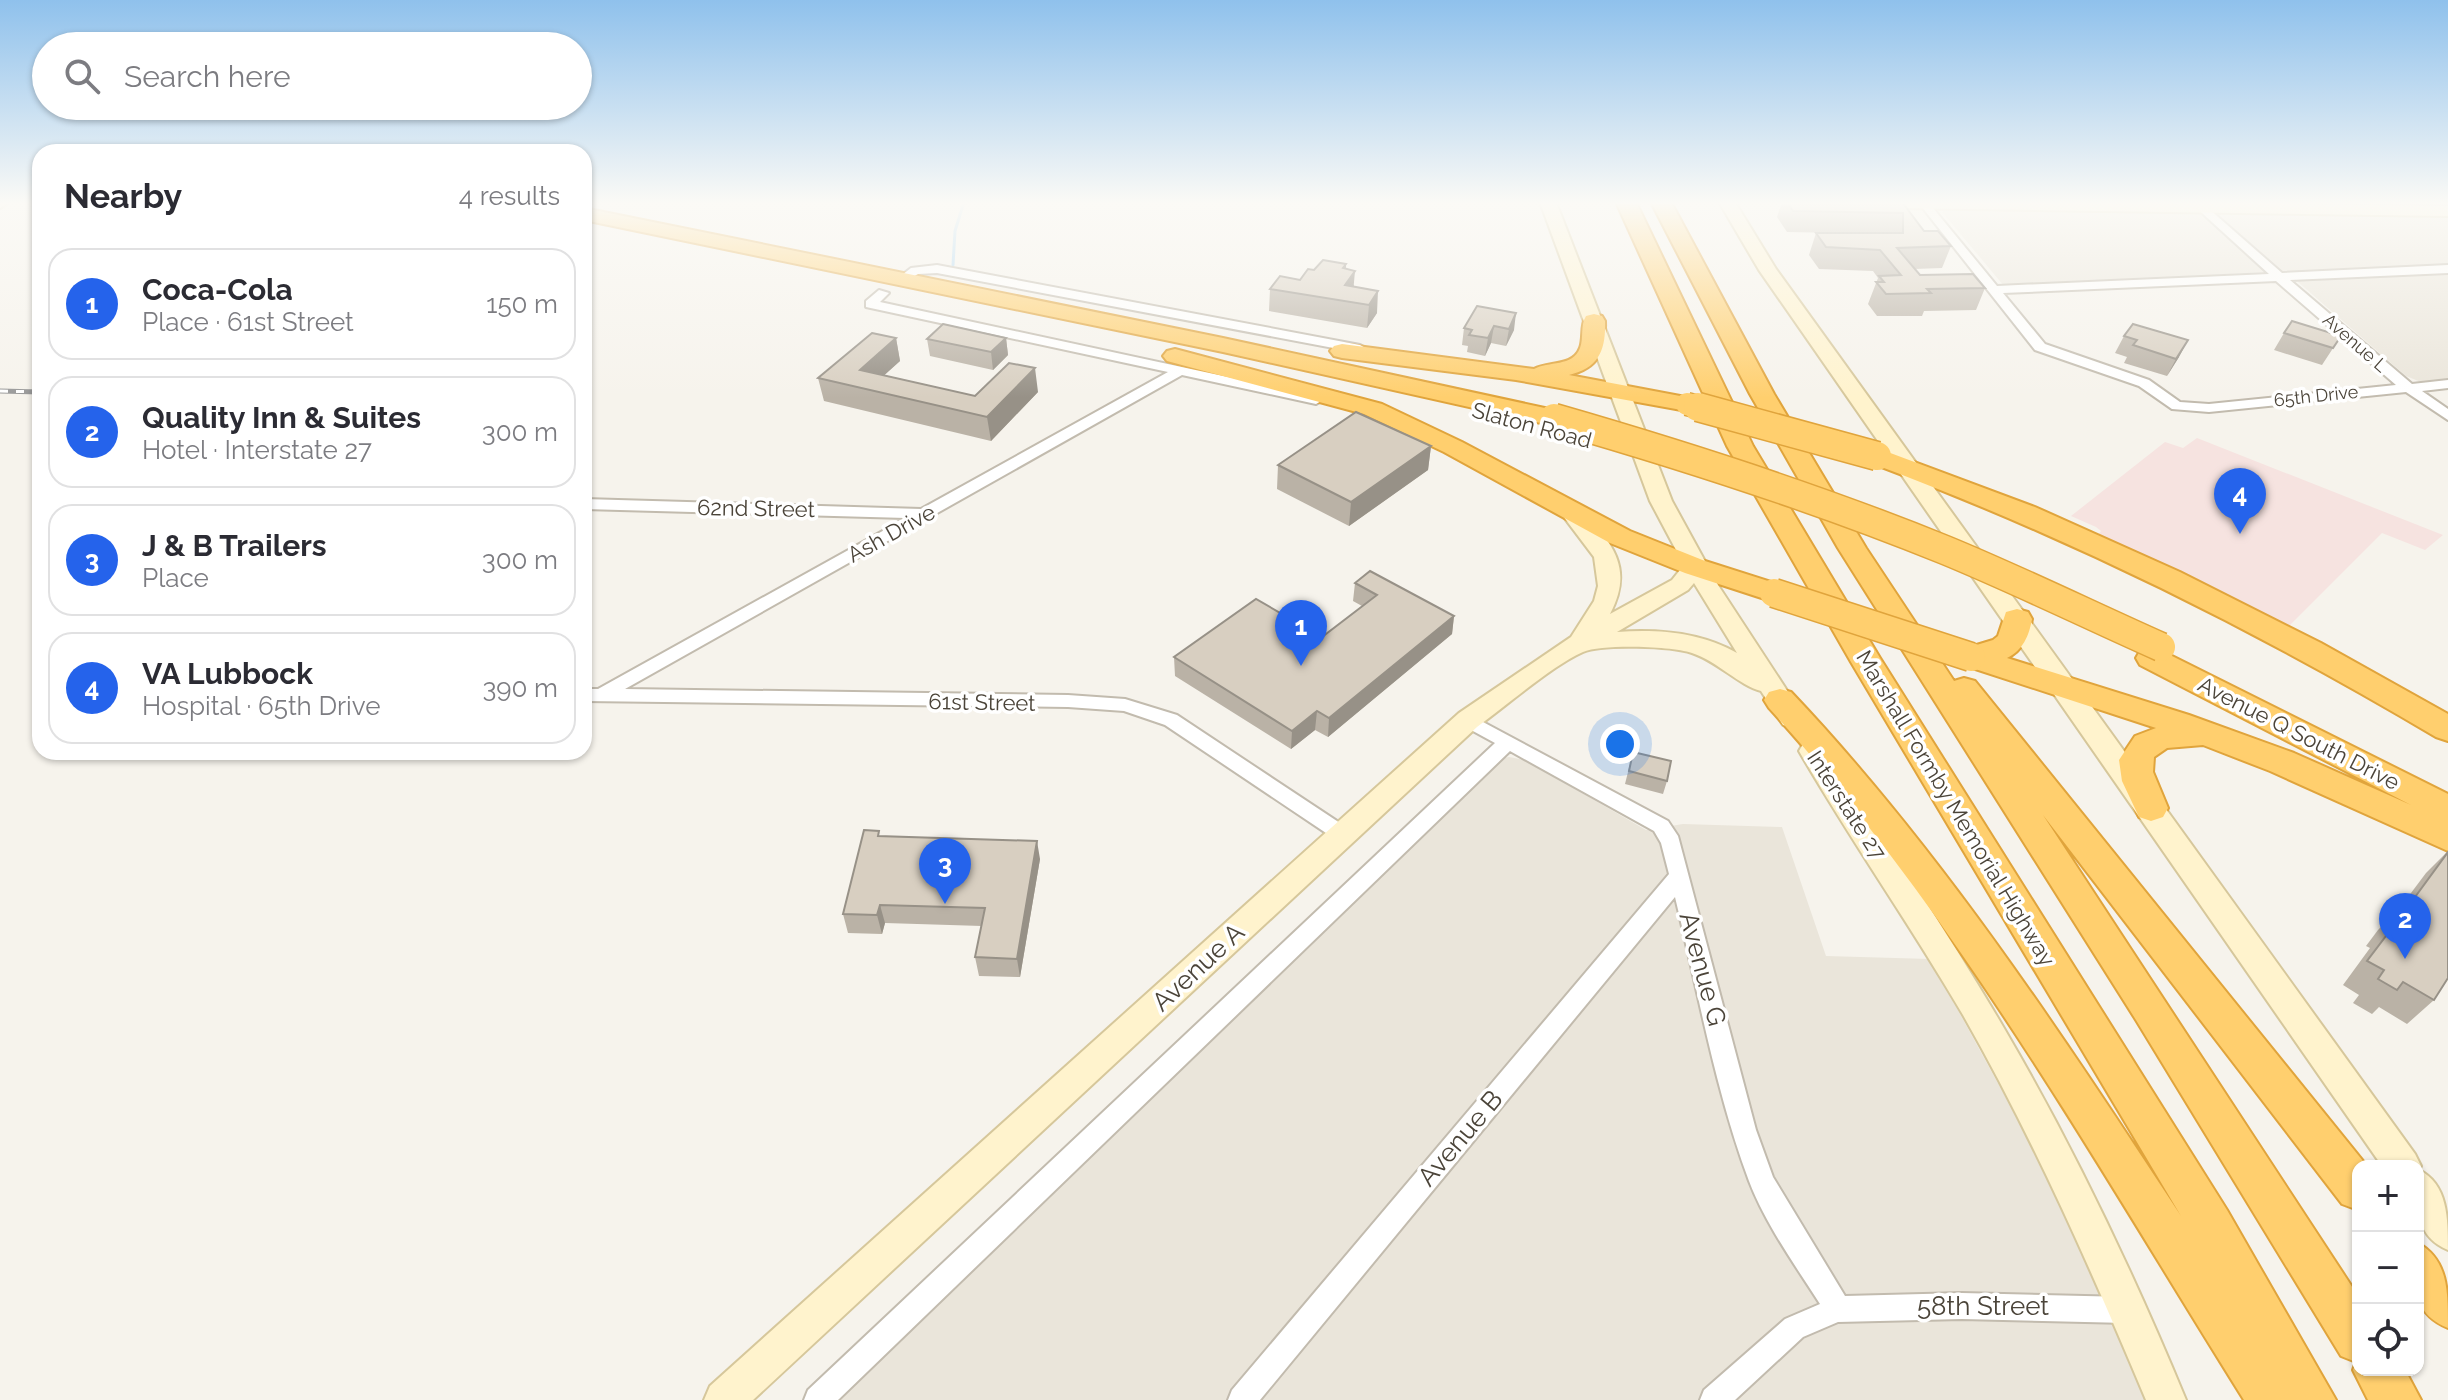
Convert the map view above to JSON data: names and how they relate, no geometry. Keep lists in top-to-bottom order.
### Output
{
  "streets": {
    "highway": ["Slaton Road", "Avenue Q South Drive", "Marshall Formby Memorial Highway"],
    "main road": ["Interstate 27", "Avenue A"],
    "street": [
      "Avenue L",
      "65th Drive",
      "62nd Street",
      "Ash Drive",
      "61st Street",
      "Avenue G",
      "Avenue B",
      "58th Street"
    ]
  },
  "crossings": [
    ["Avenue L", "65th Drive"],
    ["Slaton Road", "Avenue Q South Drive"],
    ["62nd Street", "Ash Drive"],
    ["Ash Drive", "61st Street"],
    ["61st Street", "Avenue A"],
    ["Interstate 27", "Avenue A"],
    ["Interstate 27", "58th Street"],
    ["Avenue A", "Avenue G"],
    ["Avenue G", "Avenue B"],
    ["Avenue G", "58th Street"]
  ],
  "page": {
    "search": "Search here",
    "heading": ["Nearby", "4 results"],
    "list": [
      {
        "mark": "1",
        "name": "Coca-Cola",
        "note": "Place · 61st Street",
        "value": "150 m"
      },
      {
        "mark": "2",
        "name": "Quality Inn & Suites",
        "note": "Hotel · Interstate 27",
        "value": "300 m"
      },
      {
        "mark": "3",
        "name": "J & B Trailers",
        "note": "Place",
        "value": "300 m"
      },
      {
        "mark": "4",
        "name": "VA Lubbock",
        "note": "Hospital · 65th Drive",
        "value": "390 m"
      }
    ],
    "pins": [
      "4",
      "1",
      "3",
      "2"
    ],
    "map_buttons": ["+", "−"]
  }
}
